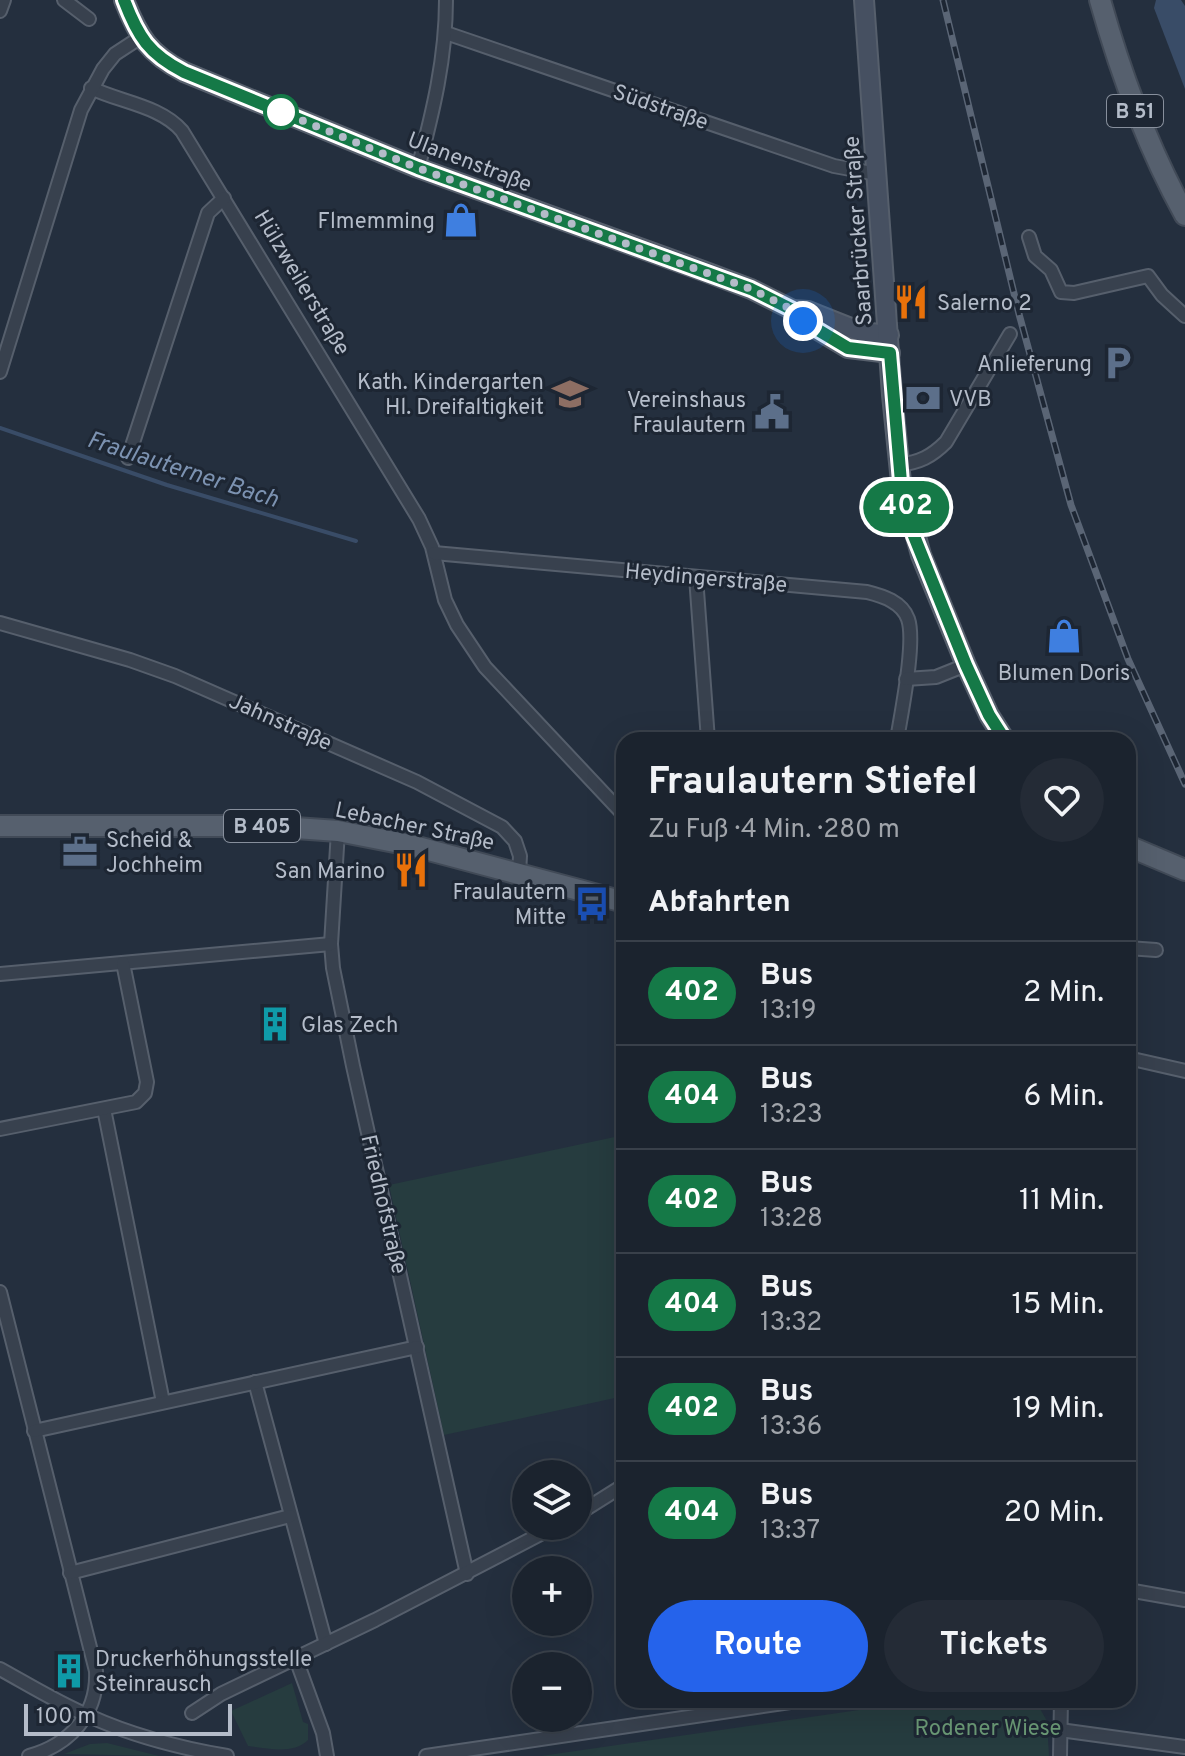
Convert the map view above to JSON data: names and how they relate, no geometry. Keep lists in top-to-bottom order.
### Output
{
  "streets": {
    "main road": ["B 51", "Lebacher Straße", "B 405"],
    "street": [
      "Südstraße",
      "Ulanenstraße",
      "Saarbrücker Straße",
      "Hülzweilerstraße",
      "Heydingerstraße",
      "Jahnstraße",
      "Friedhofstraße"
    ]
  },
  "crossings": [
    ["Südstraße", "Saarbrücker Straße"],
    ["Ulanenstraße", "Saarbrücker Straße"],
    ["Hülzweilerstraße", "Heydingerstraße"],
    ["Jahnstraße", "Lebacher Straße"],
    ["Lebacher Straße", "Friedhofstraße"]
  ],
  "water": ["Fraulauterner Bach"],
  "parks": ["Rodener Wiese"],
  "places": {
    "shop": ["Flmemming", "Blumen Doris"],
    "restaurant": ["Salerno 2", "San Marino"],
    "parking": ["Anlieferung"],
    "school or university": ["Kath. Kindergarten Hl. Dreifaltigkeit"],
    "bank": ["VVB"],
    "public building": ["Vereinshaus Fraulautern"],
    "office": ["Scheid & Jochheim"],
    "bus stop": ["Fraulautern Mitte"],
    "building": ["Glas Zech", "Druckerhöhungsstelle Steinrausch"]
  },
  "lines": ["bus line 402"],
  "scale_bar": "100 m",
  "page": {
    "on_map": "402",
    "heading": [
      ["Fraulautern Stiefel", "Zu Fuß · 4 Min. · 280 m"],
      "Abfahrten"
    ],
    "list": [
      {
        "mark": "402",
        "name": "Bus",
        "note": "13:19",
        "value": "2 Min."
      },
      {
        "mark": "404",
        "name": "Bus",
        "note": "13:23",
        "value": "6 Min."
      },
      {
        "mark": "402",
        "name": "Bus",
        "note": "13:28",
        "value": "11 Min."
      },
      {
        "mark": "404",
        "name": "Bus",
        "note": "13:32",
        "value": "15 Min."
      },
      {
        "mark": "402",
        "name": "Bus",
        "note": "13:36",
        "value": "19 Min."
      },
      {
        "mark": "404",
        "name": "Bus",
        "note": "13:37",
        "value": "20 Min."
      }
    ],
    "map_buttons": ["+", "−"],
    "buttons": ["Route", "Tickets"],
    "scale": "100 m"
  }
}
